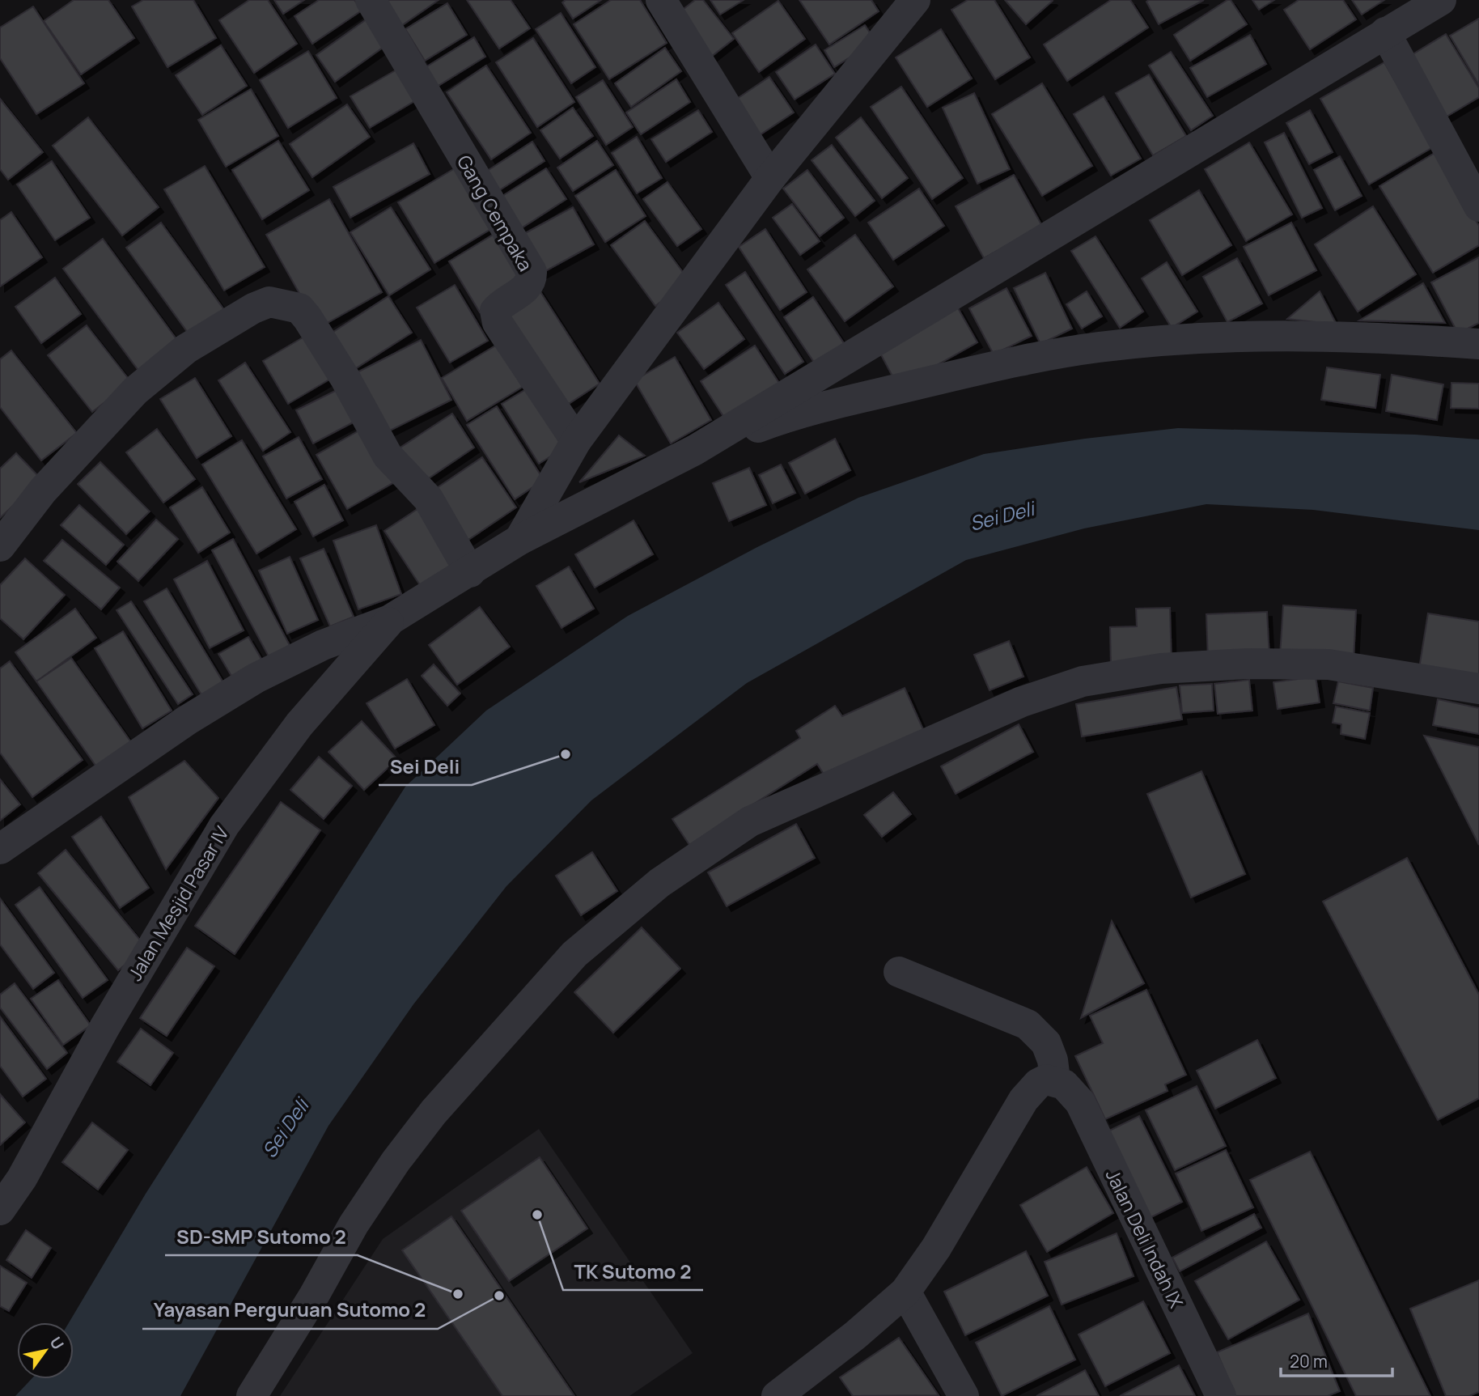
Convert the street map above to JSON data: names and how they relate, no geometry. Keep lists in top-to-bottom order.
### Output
{
  "streets": {
    "street": ["Gang Cempaka", "Jalan Mesjid Pasar IV", "Jalan Deli Indah IX"]
  },
  "water": ["Sei Deli"],
  "places": [
    "Sei Deli",
    "TK Sutomo 2",
    "SD-SMP Sutomo 2",
    "Yayasan Perguruan Sutomo 2"
  ],
  "scale_bar": "20 m",
  "north": "top right"
}
